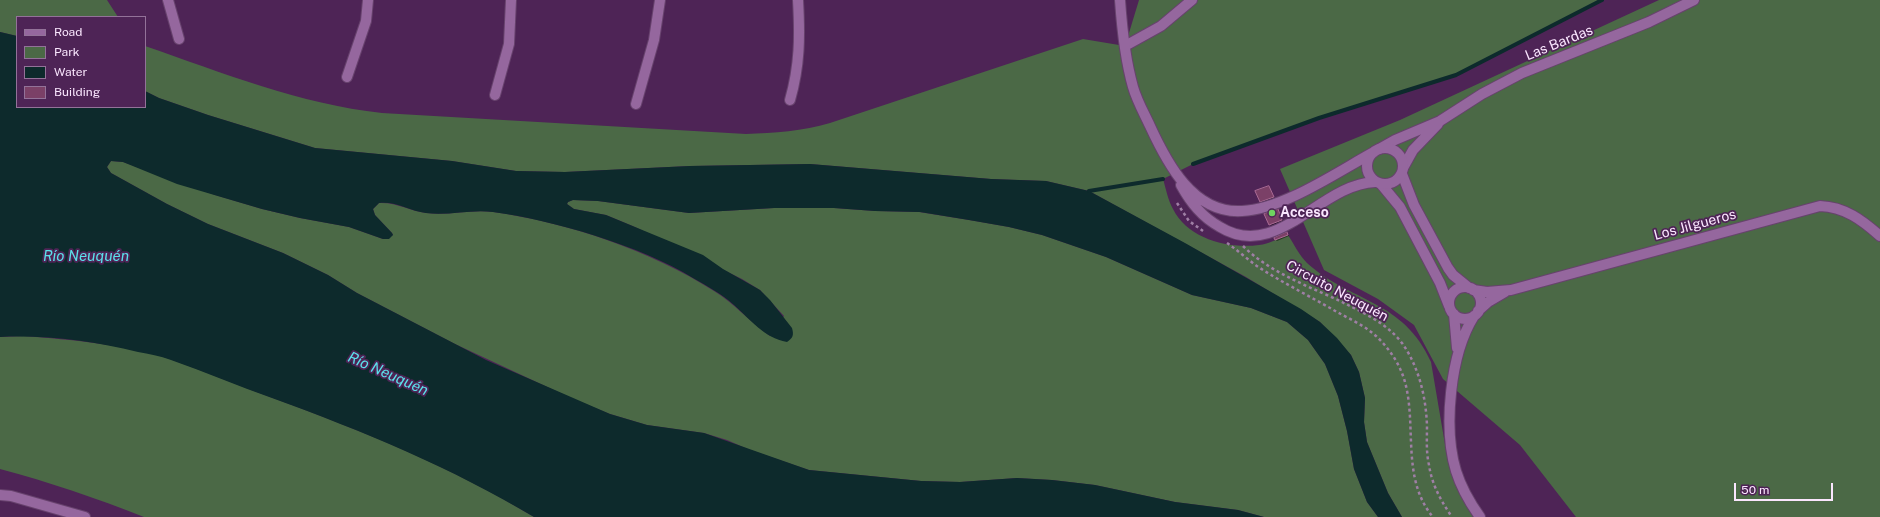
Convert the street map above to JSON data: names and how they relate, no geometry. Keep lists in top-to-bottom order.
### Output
{
  "streets": {
    "street": ["Las Bardas", "Los Jilgueros"],
    "path": ["Circuito Neuquén"]
  },
  "crossings": [
    ["Las Bardas", "Circuito Neuquén"]
  ],
  "water": ["Río Neuquén"],
  "places": ["Acceso"],
  "legend": [
    "Road",
    "Park",
    "Water",
    "Building"
  ],
  "scale_bar": "50 m"
}
